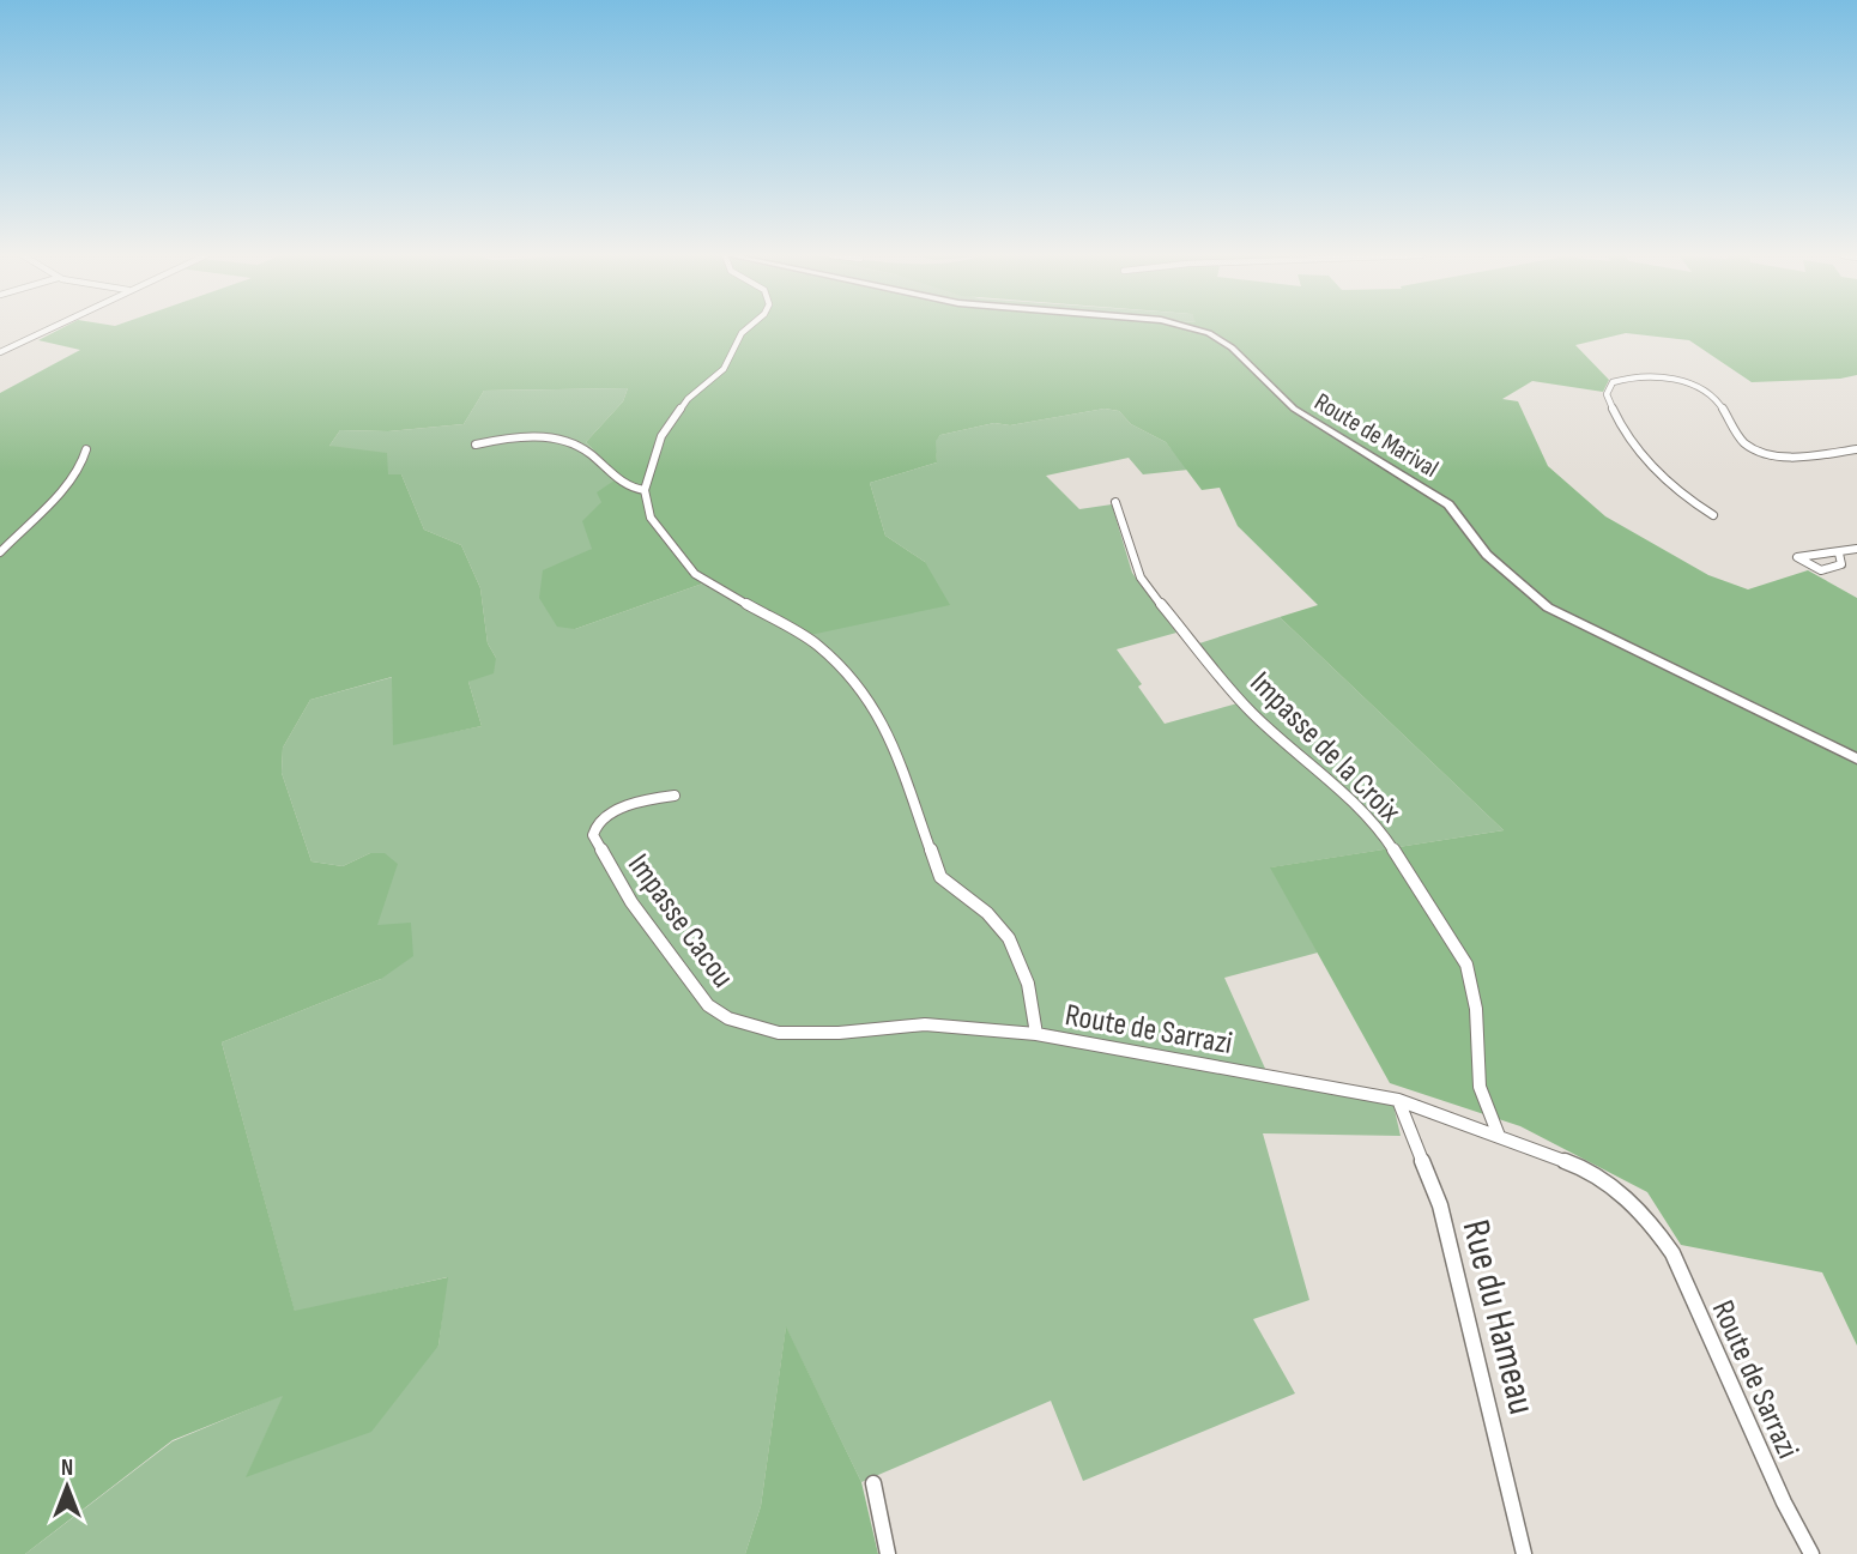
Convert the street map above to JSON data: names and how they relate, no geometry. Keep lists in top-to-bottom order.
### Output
{
  "streets": {
    "main road": ["Route de Marival"],
    "street": [
      "Impasse de la Croix",
      "Impasse Cacou",
      "Route de Sarrazi",
      "Rue du Hameau"
    ]
  },
  "crossings": [
    ["Impasse de la Croix", "Route de Sarrazi"],
    ["Impasse Cacou", "Route de Sarrazi"],
    ["Route de Sarrazi", "Rue du Hameau"]
  ],
  "north": "top"
}
